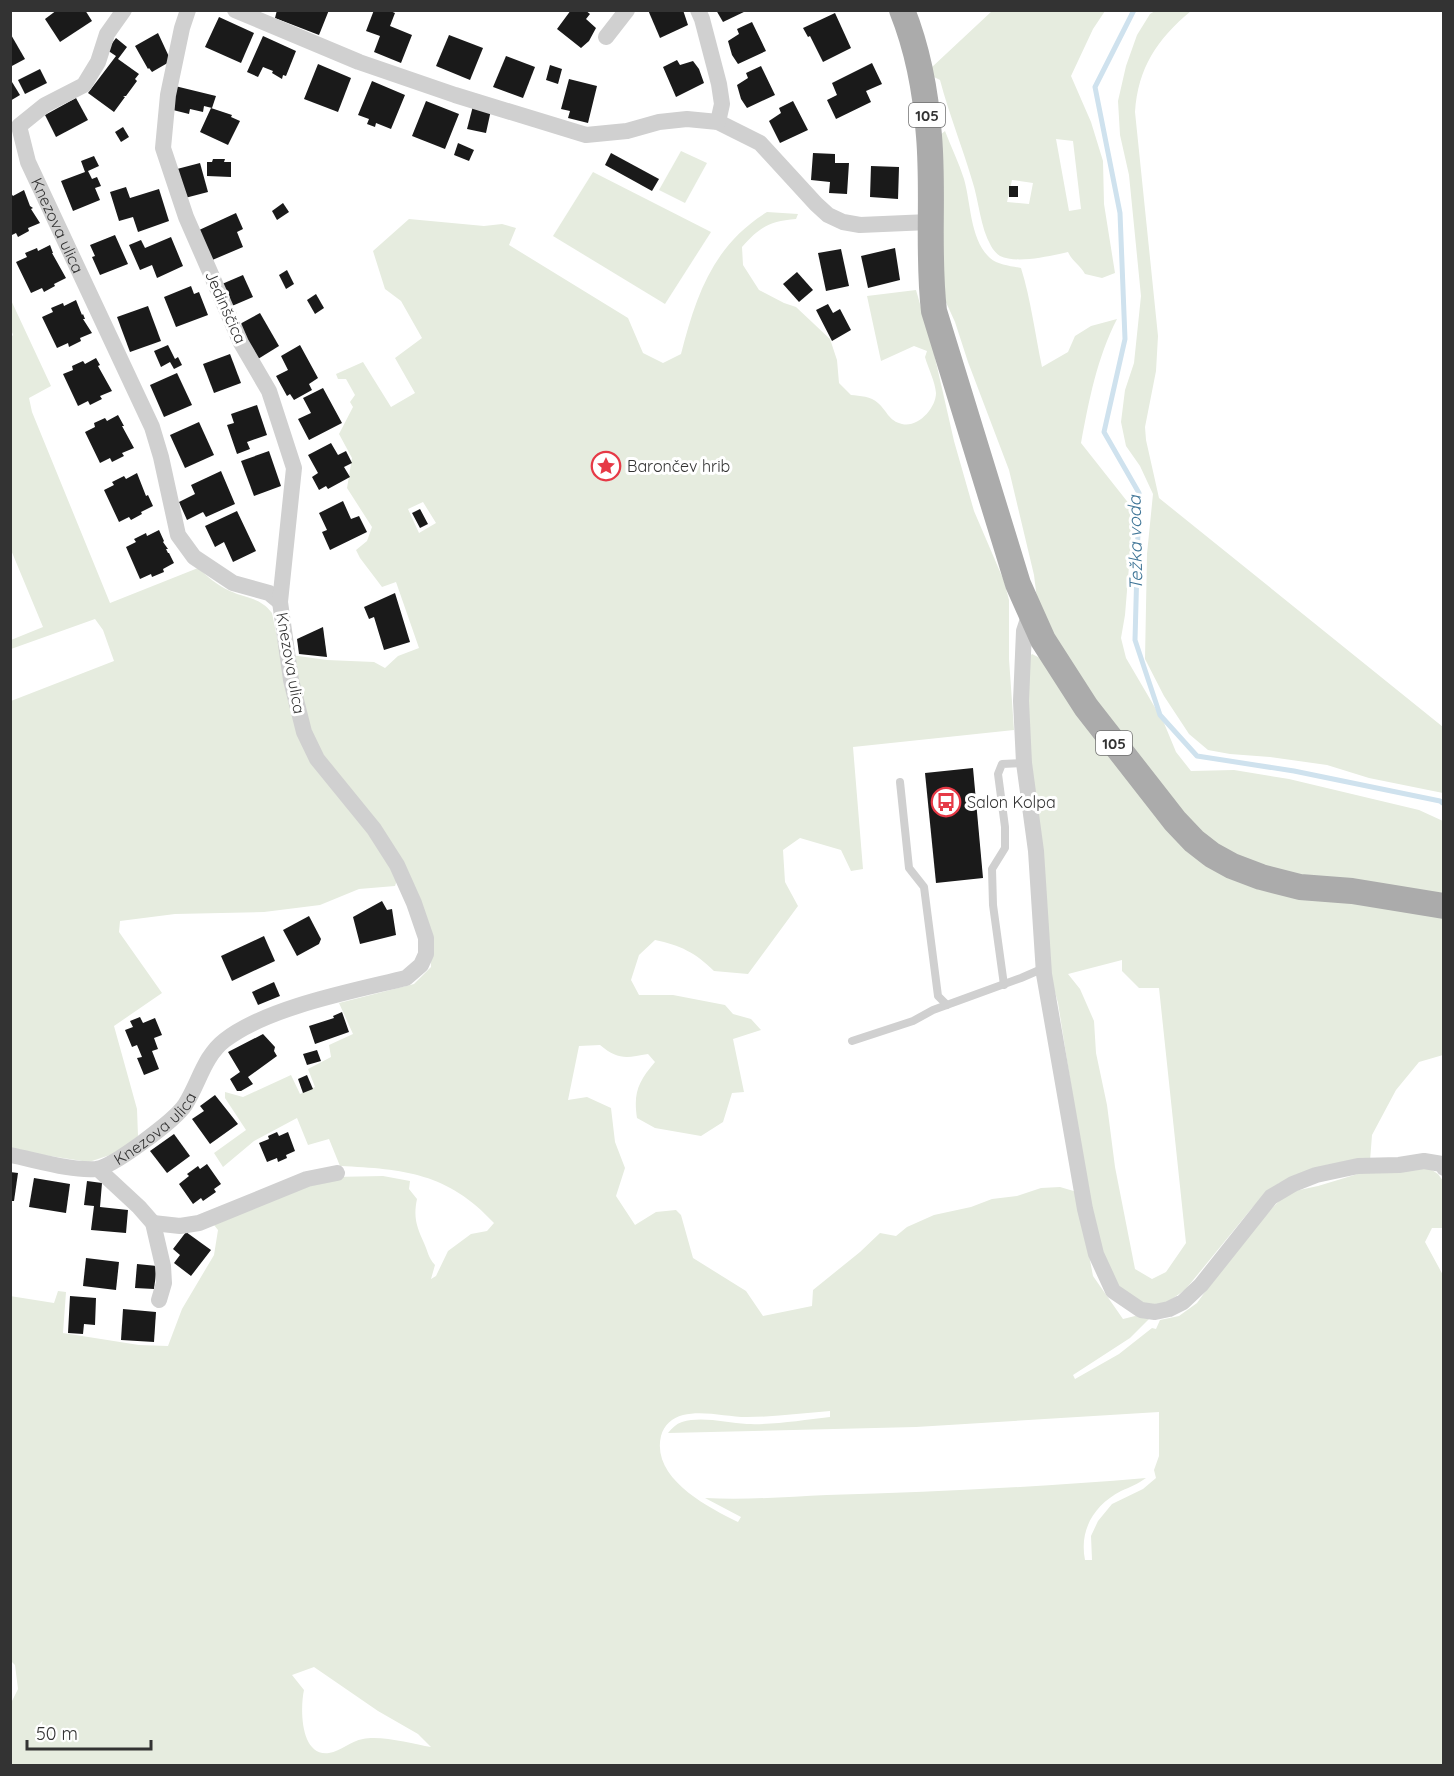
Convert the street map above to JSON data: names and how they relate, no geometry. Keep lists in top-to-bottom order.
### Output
{
  "streets": {
    "main road": ["105"],
    "street": ["Knezova ulica", "Jedinščica"]
  },
  "crossings": [
    ["Knezova ulica", "Jedinščica"]
  ],
  "water": ["Težka voda"],
  "places": {
    "place": ["Barončev hrib"],
    "bus stop": ["Salon Kolpa"]
  },
  "scale_bar": "50 m"
}
